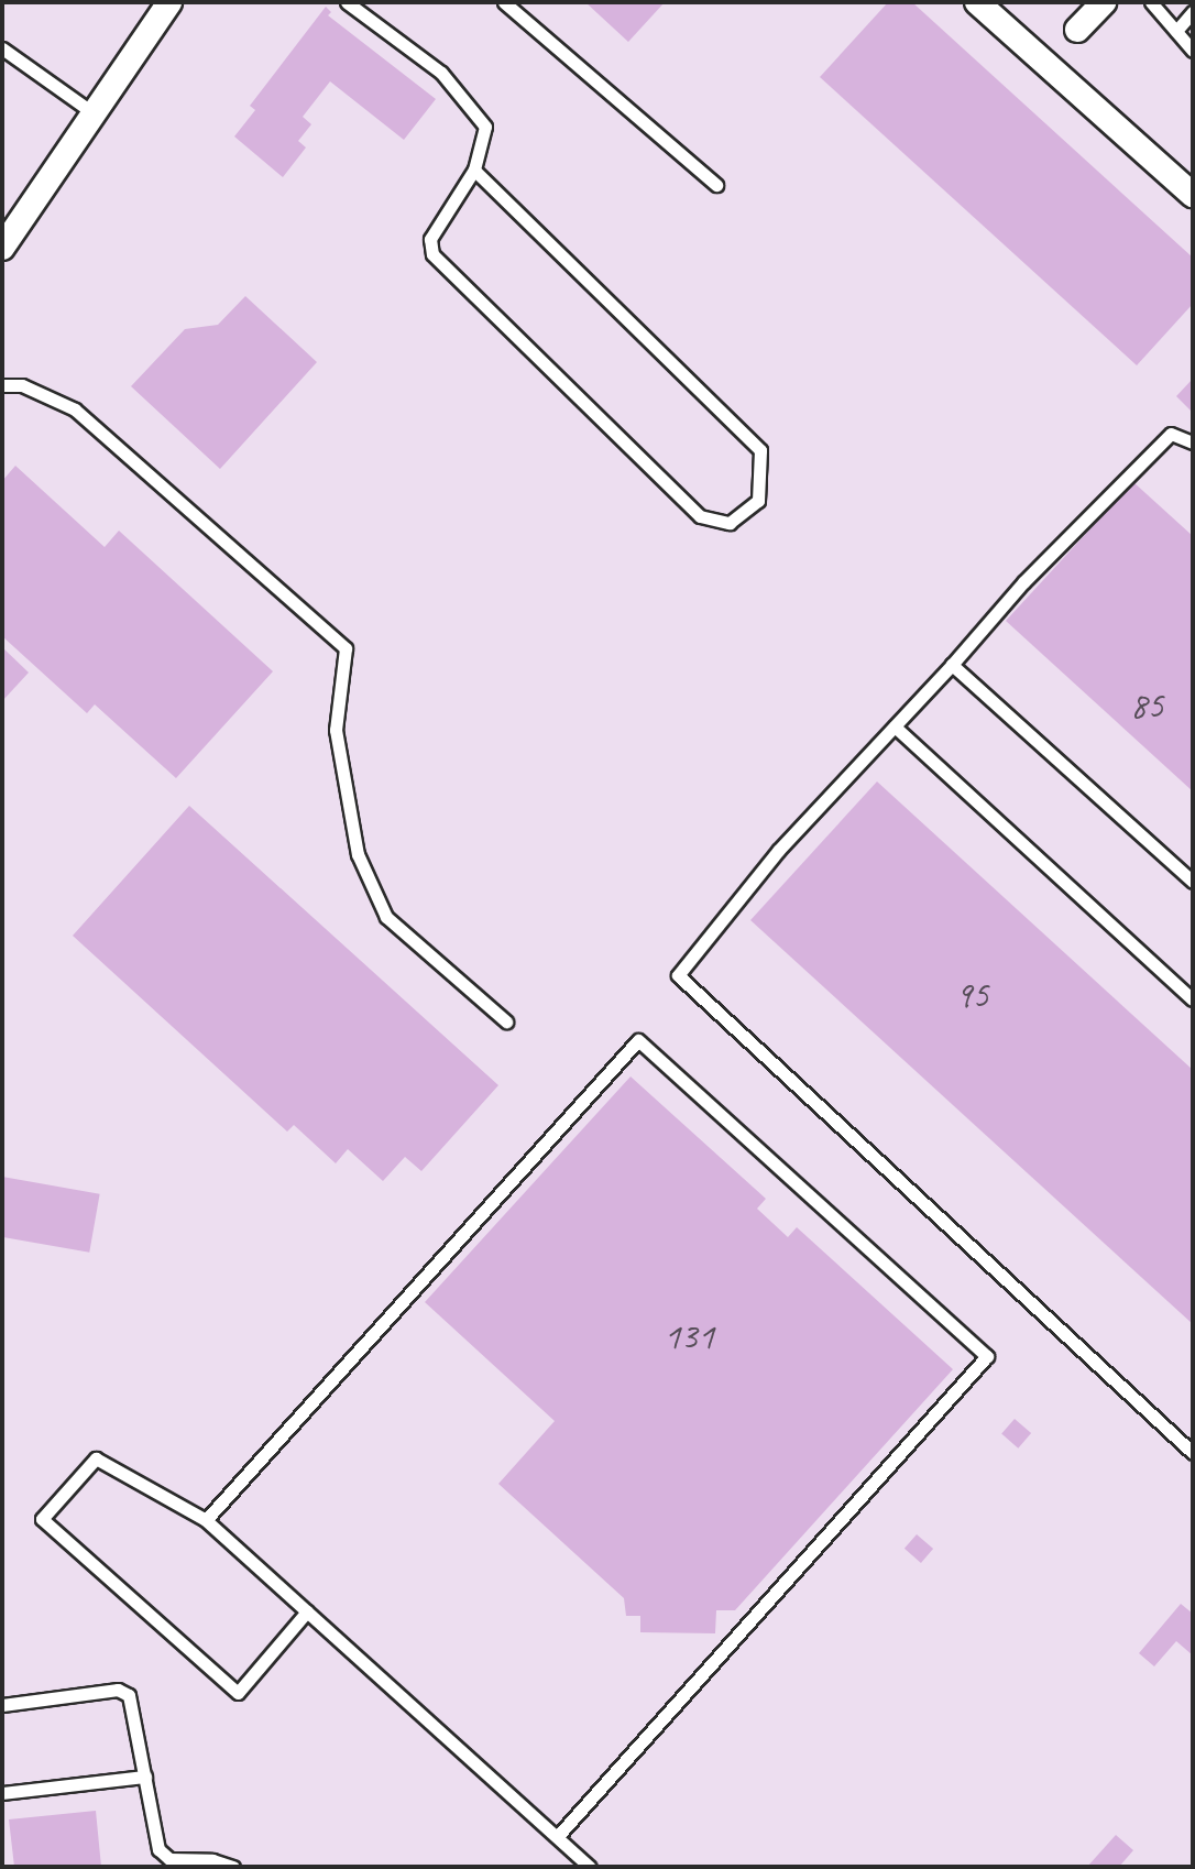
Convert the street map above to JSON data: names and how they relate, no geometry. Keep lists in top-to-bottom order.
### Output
{
  "house_numbers": ["85", "95", "131"]
}
